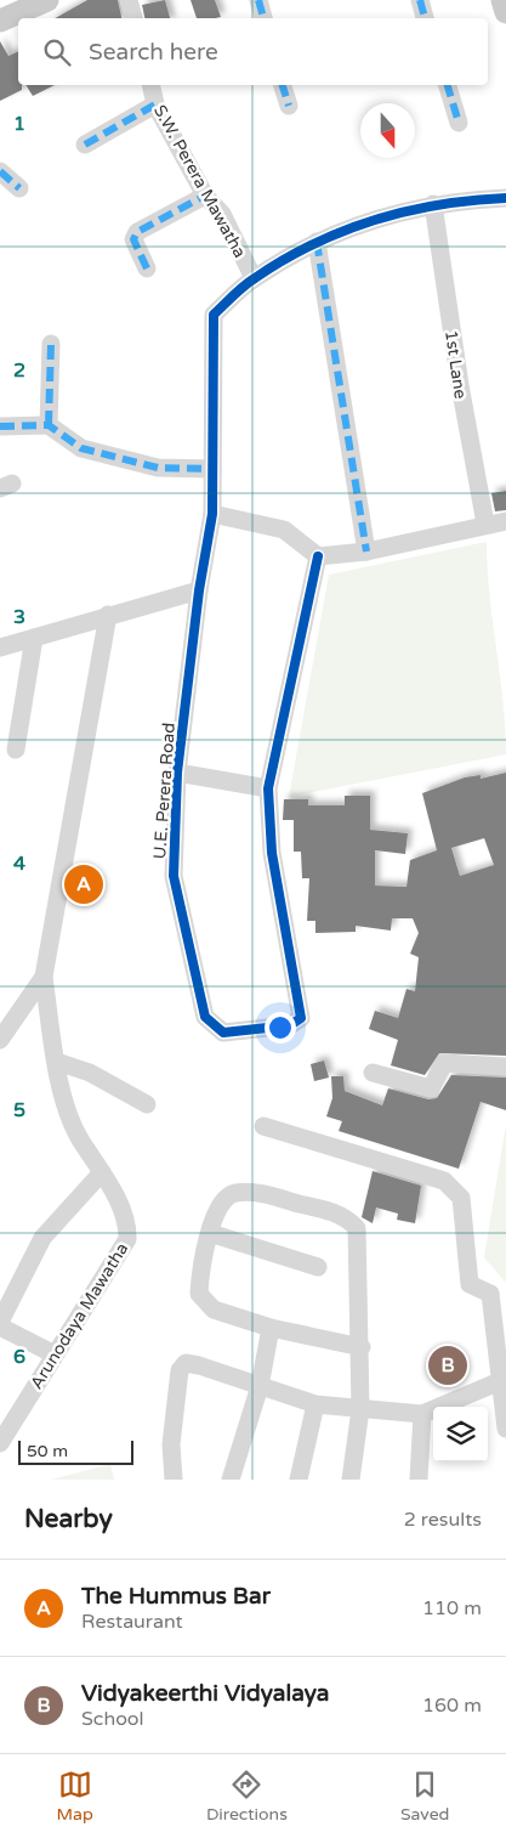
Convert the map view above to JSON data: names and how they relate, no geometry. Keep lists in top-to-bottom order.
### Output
{
  "streets": {
    "street": [
      "S.W. Perera Mawatha",
      "1st Lane",
      "U.E. Perera Road",
      "Arunodaya Mawatha"
    ]
  },
  "crossings": [
    ["S.W. Perera Mawatha", "U.E. Perera Road"],
    ["1st Lane", "U.E. Perera Road"]
  ],
  "scale_bar": "50 m",
  "north": "bottom",
  "page": {
    "search": "Search here",
    "pins": ["A", "B"],
    "scale": "50 m",
    "heading": ["Nearby", "2 results"],
    "list": [
      {
        "mark": "A",
        "name": "The Hummus Bar",
        "note": "Restaurant",
        "value": "110 m"
      },
      {
        "mark": "B",
        "name": "Vidyakeerthi Vidyalaya",
        "note": "School",
        "value": "160 m"
      }
    ],
    "nav": ["Map", "Directions", "Saved"]
  },
  "grid": {
    "rows": [
      "1",
      "2",
      "3",
      "4",
      "5",
      "6"
    ]
  }
}
